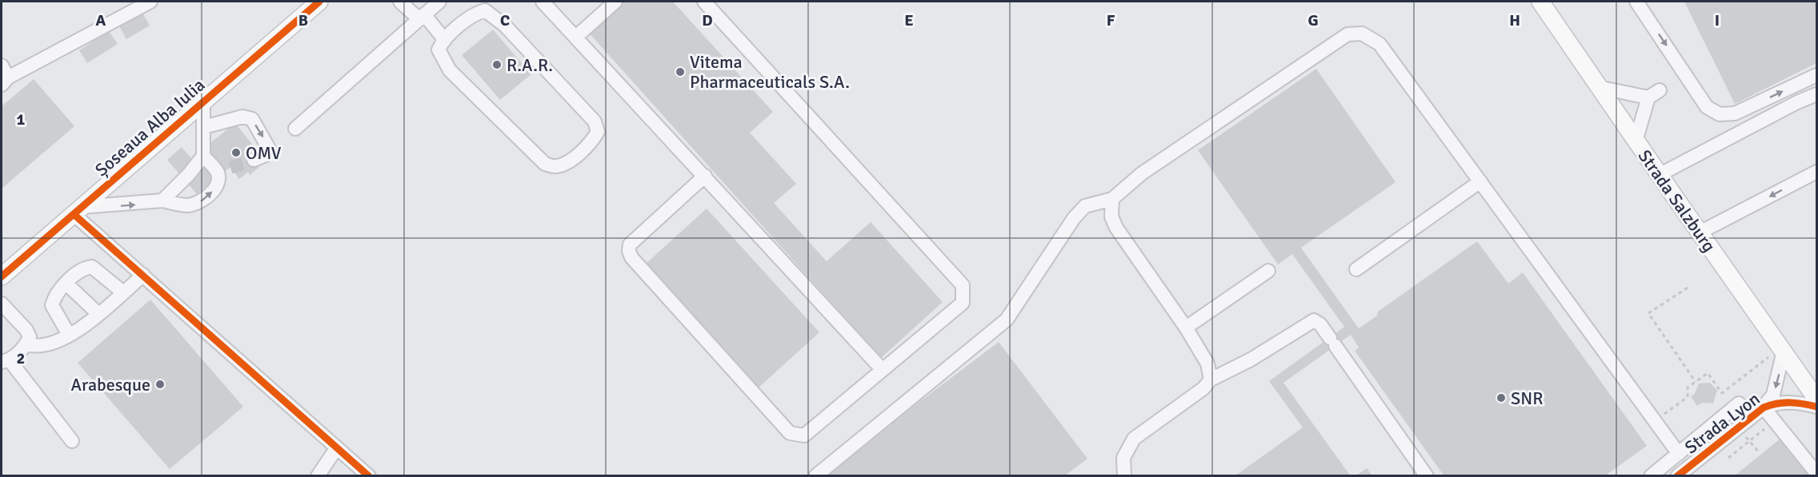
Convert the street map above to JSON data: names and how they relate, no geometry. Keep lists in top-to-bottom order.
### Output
{
  "streets": {
    "main road": ["Șoseaua Alba Iulia", "Strada Salzburg"],
    "street": ["Strada Lyon"]
  },
  "places": [
    "R.A.R.",
    "Vitema Pharmaceuticals S.A.",
    "OMV",
    "Arabesque",
    "SNR"
  ],
  "grid": {
    "columns": [
      "A",
      "B",
      "C",
      "D",
      "E",
      "F",
      "G",
      "H",
      "I"
    ],
    "rows": ["1", "2"]
  }
}
